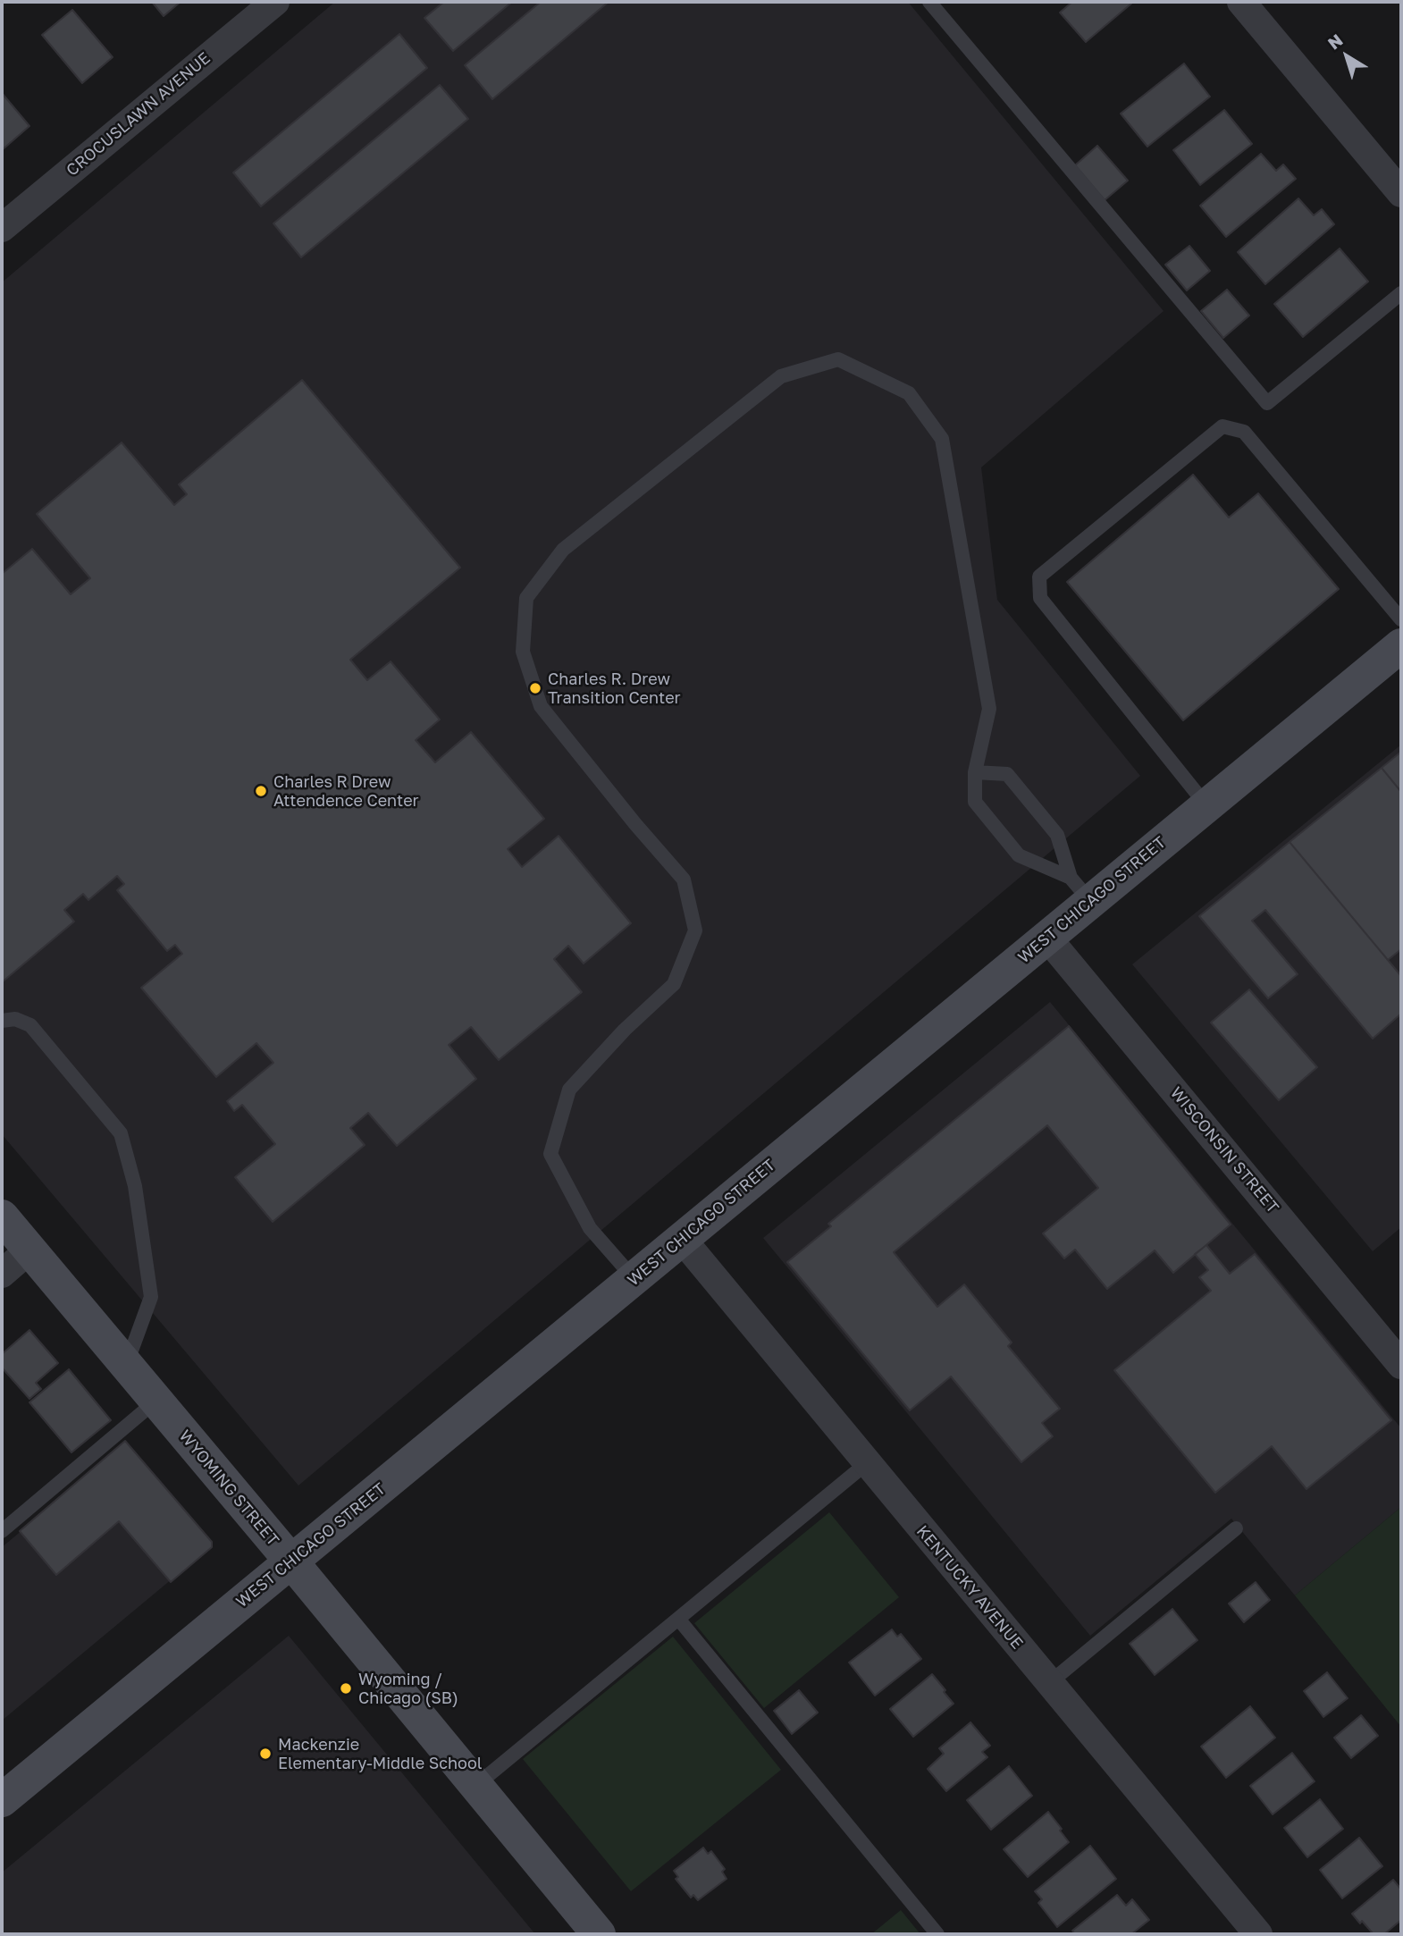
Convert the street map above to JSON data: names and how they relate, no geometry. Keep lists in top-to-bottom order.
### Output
{
  "streets": {
    "street": [
      "CROCUSLAWN AVENUE",
      "WEST CHICAGO STREET",
      "WISCONSIN STREET",
      "WYOMING STREET",
      "KENTUCKY AVENUE"
    ]
  },
  "crossings": [
    ["WEST CHICAGO STREET", "WISCONSIN STREET"],
    ["WEST CHICAGO STREET", "WYOMING STREET"],
    ["WEST CHICAGO STREET", "KENTUCKY AVENUE"]
  ],
  "places": [
    "Charles R. Drew Transition Center",
    "Charles R Drew Attendence Center",
    "Wyoming / Chicago (SB)",
    "Mackenzie Elementary-Middle School"
  ],
  "north": "top left"
}
